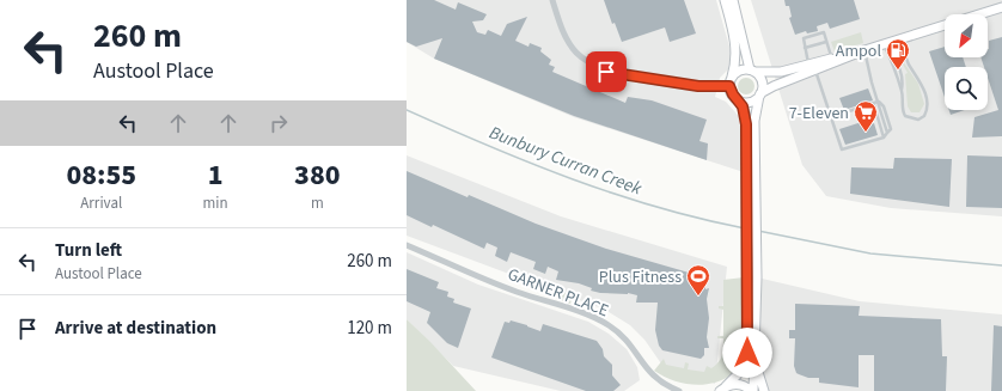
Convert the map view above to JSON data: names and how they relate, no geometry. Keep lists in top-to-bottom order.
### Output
{
  "streets": {
    "street": ["GARNER PLACE"]
  },
  "water": ["Bunbury Curran Creek"],
  "places": {
    "fuel station": ["Ampol"],
    "supermarket": ["7-Eleven"],
    "sports": ["Plus Fitness"]
  },
  "north": "bottom left",
  "page": {
    "turn": ["260 m", "Austool Place"],
    "eta": [
      "08:55",
      "Arrival",
      "1",
      "min",
      "380",
      "m"
    ],
    "list": [
      {
        "name": "Turn left",
        "note": "Austool Place",
        "value": "260 m"
      },
      {
        "name": "Arrive at destination",
        "value": "120 m"
      }
    ]
  }
}
